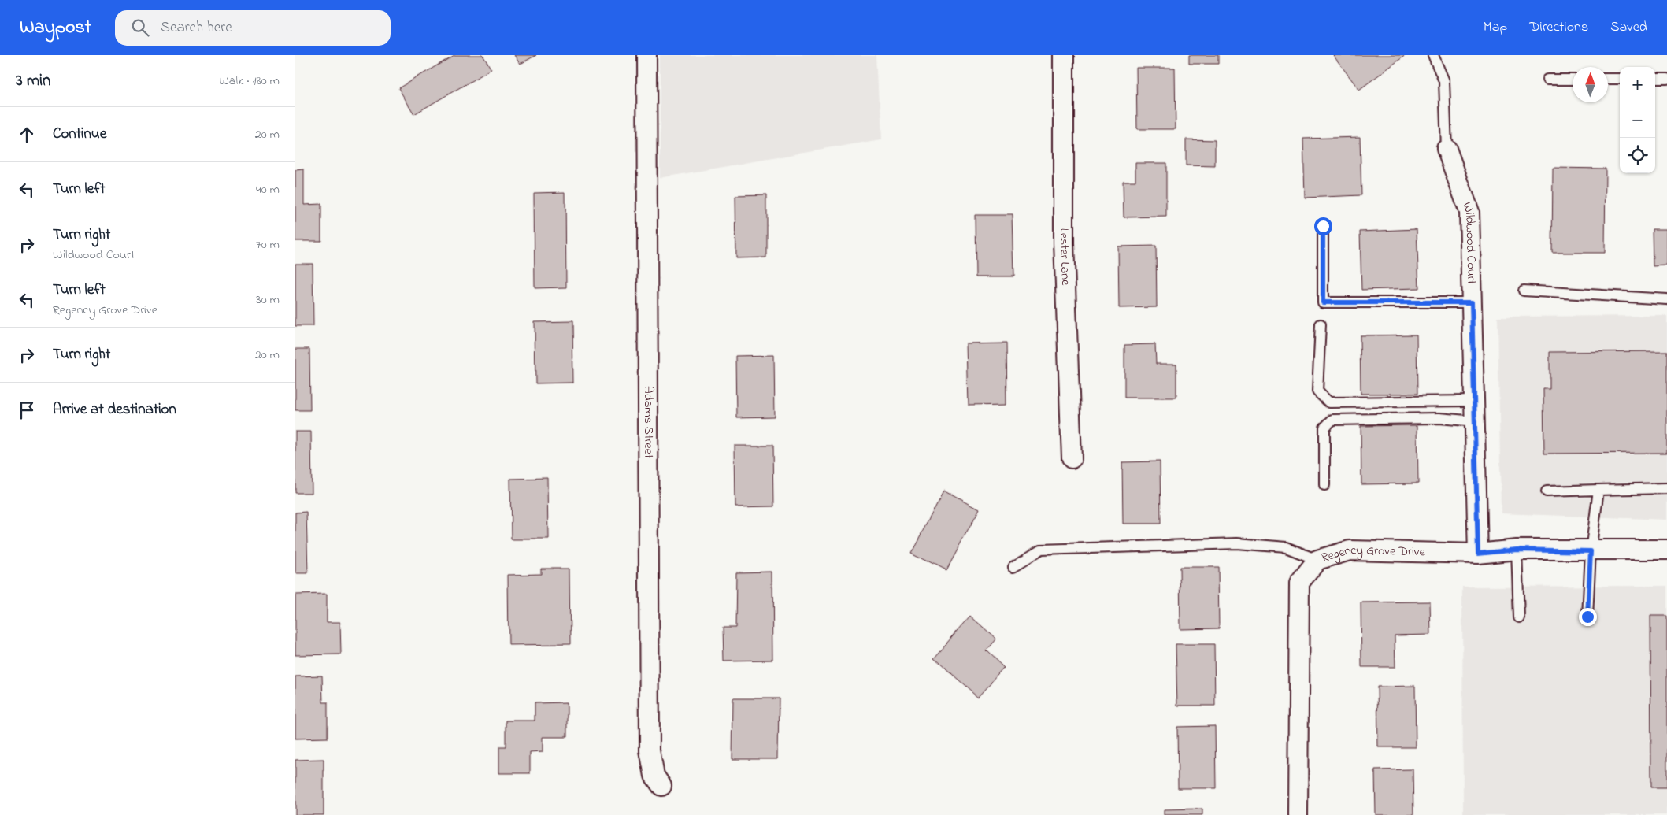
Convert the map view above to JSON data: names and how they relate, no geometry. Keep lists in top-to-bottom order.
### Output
{
  "streets": {
    "street": [
      "Wildwood Court",
      "Lester Lane",
      "Adams Street",
      "Regency Grove Drive"
    ]
  },
  "crossings": [
    ["Wildwood Court", "Regency Grove Drive"]
  ],
  "north": "top",
  "page": {
    "header": "Waypost",
    "search": "Search here",
    "nav": ["Map", "Directions", "Saved"],
    "heading": ["3 min", "Walk · 180 m"],
    "map_buttons": ["+", "−"],
    "list": [
      ["Continue", "20 m"],
      ["Turn left", "40 m"],
      ["Turn right", "Wildwood Court", "70 m"],
      ["Turn left", "Regency Grove Drive", "30 m"],
      ["Turn right", "20 m"],
      "Arrive at destination"
    ]
  }
}
